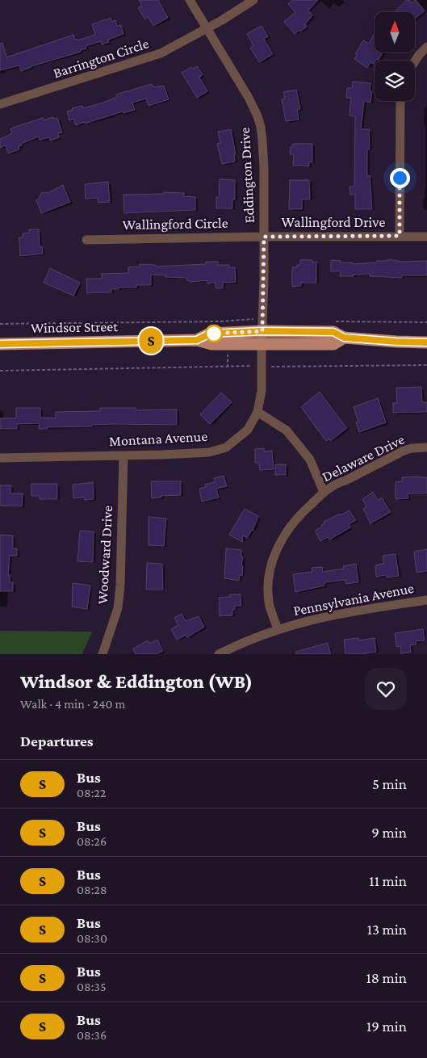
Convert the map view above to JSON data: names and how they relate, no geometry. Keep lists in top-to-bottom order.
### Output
{
  "streets": {
    "main road": ["Windsor Street"],
    "street": [
      "Barrington Circle",
      "Eddington Drive",
      "Wallingford Drive",
      "Wallingford Circle",
      "Montana Avenue",
      "Delaware Drive",
      "Woodward Drive",
      "Pennsylvania Avenue"
    ]
  },
  "crossings": [
    ["Barrington Circle", "Eddington Drive"],
    ["Eddington Drive", "Wallingford Drive"],
    ["Eddington Drive", "Wallingford Circle"],
    ["Eddington Drive", "Windsor Street"],
    ["Eddington Drive", "Montana Avenue"],
    ["Wallingford Drive", "Wallingford Circle"],
    ["Windsor Street", "Montana Avenue"],
    ["Montana Avenue", "Woodward Drive"],
    ["Delaware Drive", "Pennsylvania Avenue"]
  ],
  "lines": ["bus line S"],
  "north": "top",
  "page": {
    "on_map": "S",
    "heading": [
      ["Windsor & Eddington (WB)", "Walk · 4 min · 240 m"],
      "Departures"
    ],
    "list": [
      {
        "mark": "S",
        "name": "Bus",
        "note": "08:22",
        "value": "5 min"
      },
      {
        "mark": "S",
        "name": "Bus",
        "note": "08:26",
        "value": "9 min"
      },
      {
        "mark": "S",
        "name": "Bus",
        "note": "08:28",
        "value": "11 min"
      },
      {
        "mark": "S",
        "name": "Bus",
        "note": "08:30",
        "value": "13 min"
      },
      {
        "mark": "S",
        "name": "Bus",
        "note": "08:35",
        "value": "18 min"
      },
      {
        "mark": "S",
        "name": "Bus",
        "note": "08:36",
        "value": "19 min"
      }
    ]
  }
}
